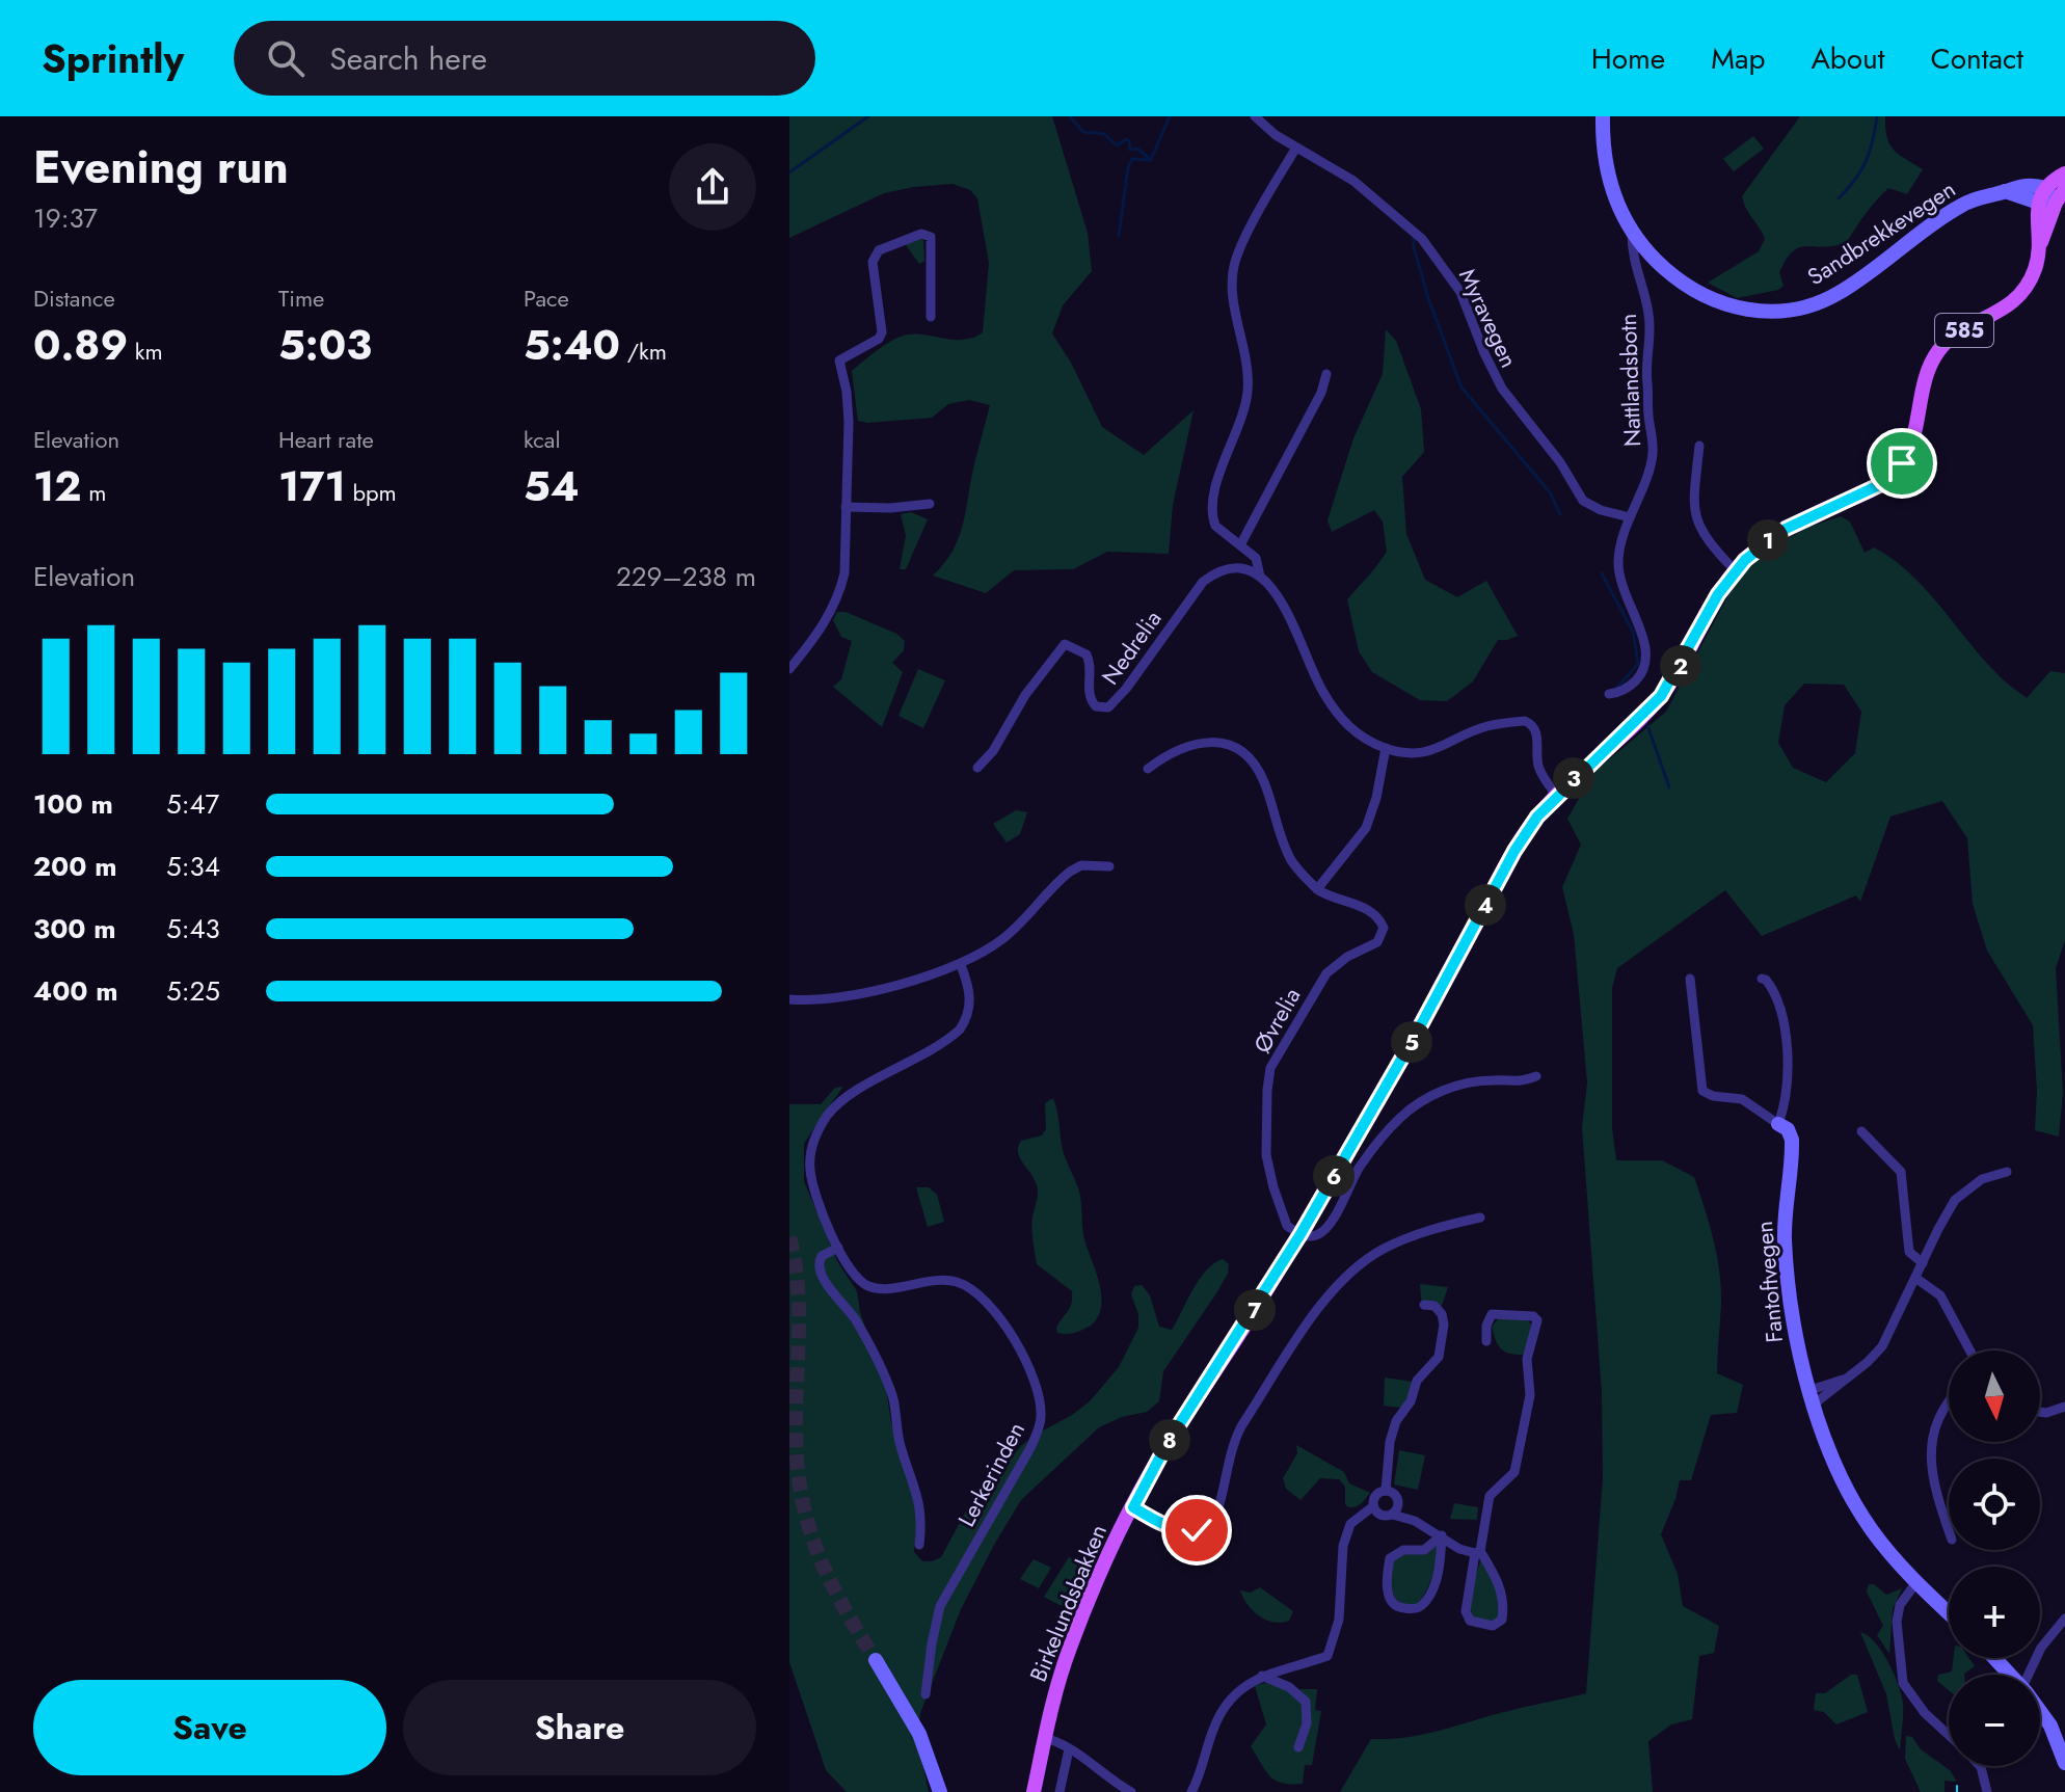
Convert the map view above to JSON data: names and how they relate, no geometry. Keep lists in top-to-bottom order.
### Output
{
  "streets": {
    "main road": ["585", "Birkelundsbakken"],
    "street": [
      "Sandbrekkevegen",
      "Myravegen",
      "Nattlandsbotn",
      "Nedrelia",
      "Øvrelia",
      "Fantoftvegen",
      "Lerkerinden"
    ]
  },
  "crossings": [
    ["Sandbrekkevegen", "Nattlandsbotn"],
    ["Myravegen", "Nattlandsbotn"],
    ["Øvrelia", "Birkelundsbakken"]
  ],
  "north": "bottom",
  "page": {
    "header": "Sprintly",
    "search": "Search here",
    "nav": [
      "Home",
      "Map",
      "About",
      "Contact"
    ],
    "heading": ["Evening run", "19:37"],
    "stats": [
      ["Distance", "0.89 km"],
      ["Time", "5:03"],
      ["Pace", "5:40 /km"],
      ["Elevation", "12 m"],
      ["Heart rate", "171 bpm"],
      ["kcal", "54"]
    ],
    "pins": [
      "1",
      "2",
      "3",
      "4",
      "5",
      "6",
      "7",
      "8"
    ],
    "chart": ["Elevation", "229–238 m"],
    "list": [
      {
        "name": "100 m",
        "note": "5:47"
      },
      {
        "name": "200 m",
        "note": "5:34"
      },
      {
        "name": "300 m",
        "note": "5:43"
      },
      {
        "name": "400 m",
        "note": "5:25"
      }
    ],
    "map_buttons": ["+", "−"],
    "buttons": ["Save", "Share"]
  }
}
